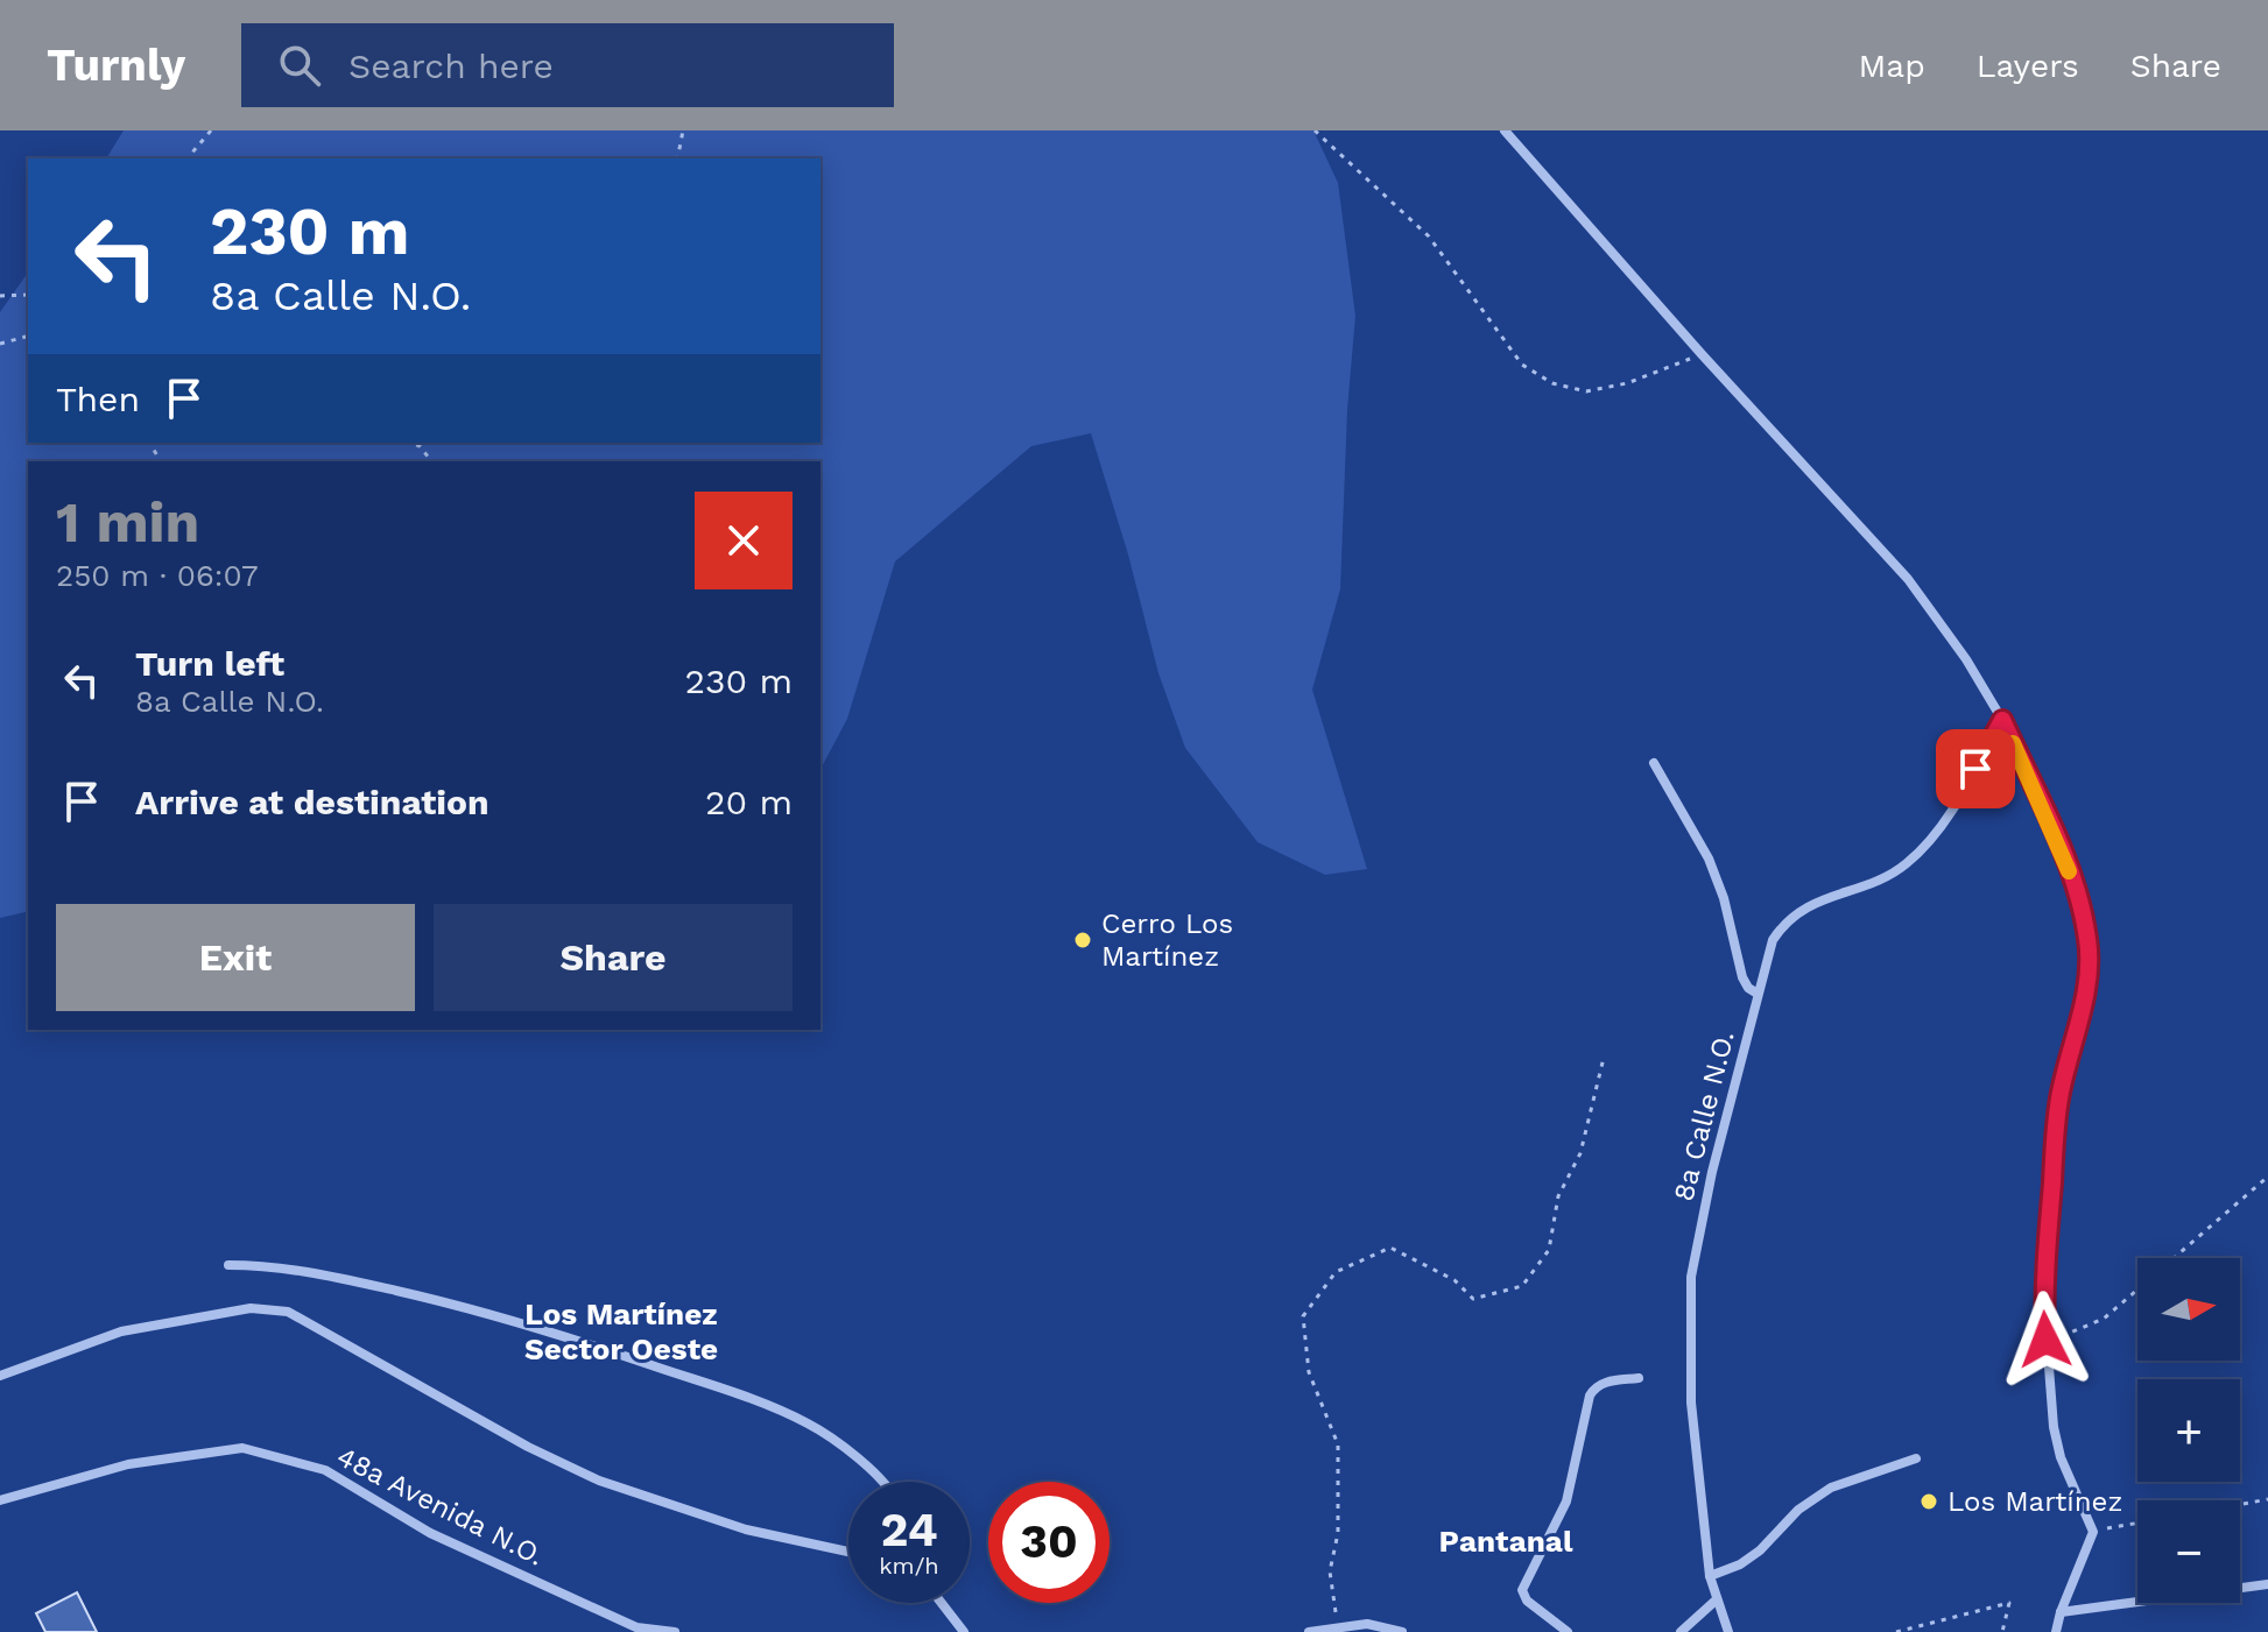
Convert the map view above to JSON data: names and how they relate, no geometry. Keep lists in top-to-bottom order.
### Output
{
  "streets": {
    "street": ["8a Calle N.O.", "48a Avenida N.O."]
  },
  "districts": ["Los Martínez Sector Oeste", "Pantanal"],
  "places": ["Cerro Los Martínez", "Los Martínez"],
  "north": "right",
  "page": {
    "header": "Turnly",
    "search": "Search here",
    "nav": ["Map", "Layers", "Share"],
    "turn": ["230 m", "8a Calle N.O."],
    "then": "Then",
    "heading": ["1 min", "250 m · 06:07"],
    "list": [
      {
        "name": "Turn left",
        "note": "8a Calle N.O.",
        "value": "230 m"
      },
      {
        "name": "Arrive at destination",
        "value": "20 m"
      }
    ],
    "buttons": ["Exit", "Share"],
    "map_buttons": ["+", "−"],
    "speed": "24 km/h",
    "limit": "30"
  }
}
